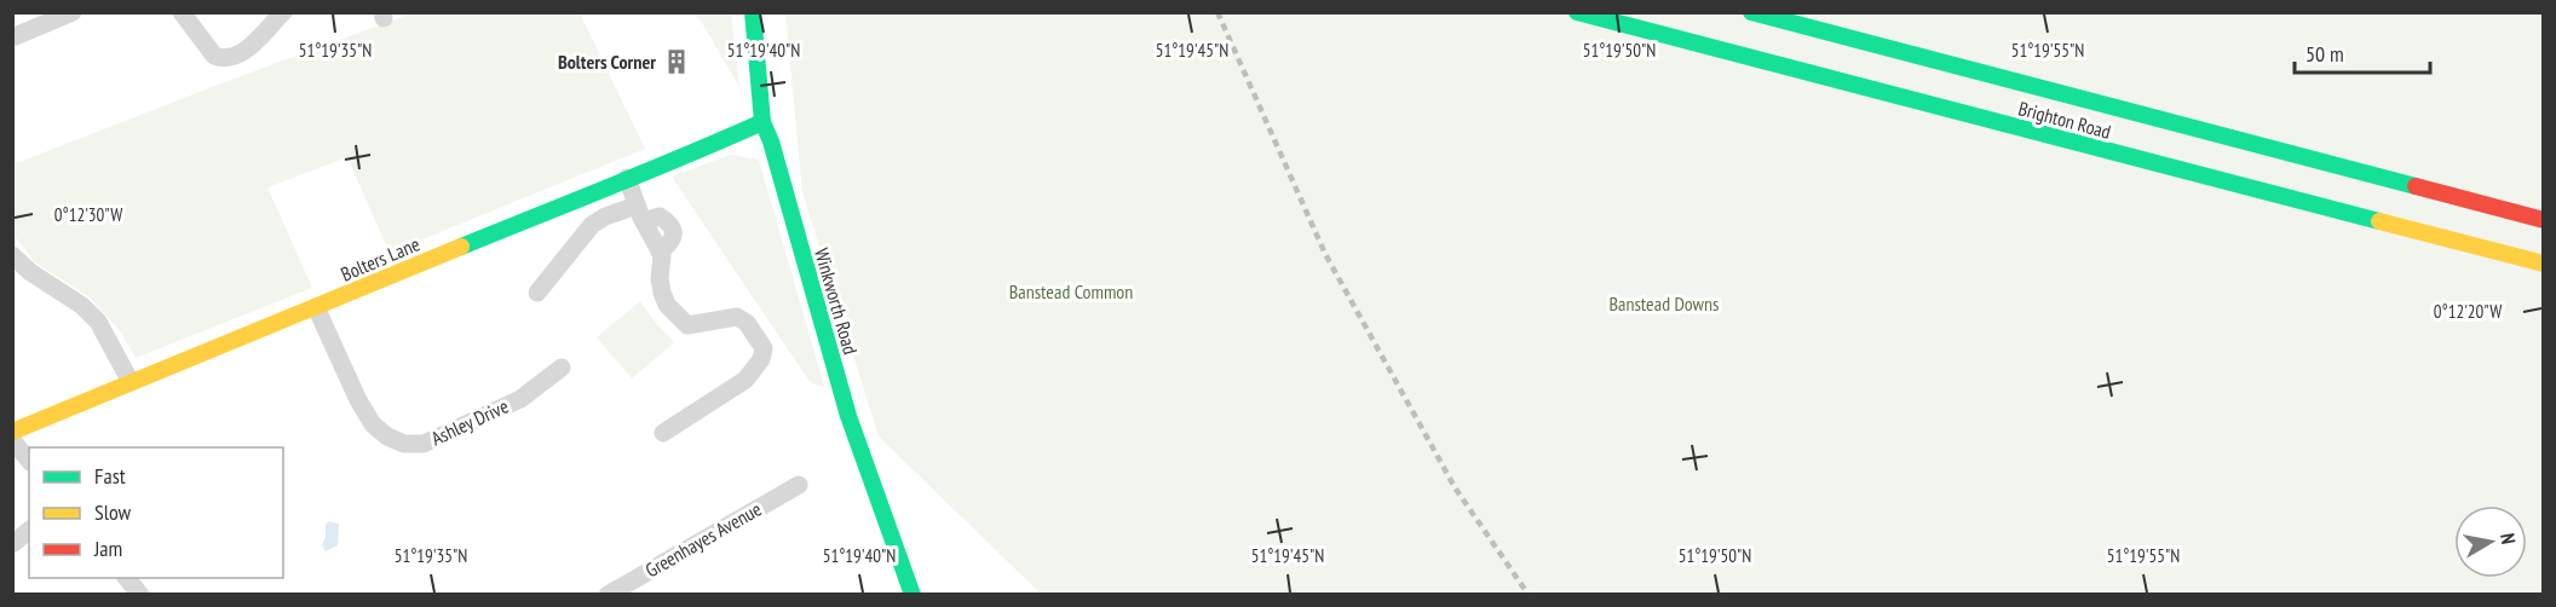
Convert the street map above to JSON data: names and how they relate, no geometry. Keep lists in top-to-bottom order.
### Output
{
  "streets": {
    "main road": ["Brighton Road", "Bolters Lane", "Winkworth Road"],
    "street": ["Ashley Drive", "Greenhayes Avenue"]
  },
  "crossings": [
    ["Bolters Lane", "Winkworth Road"],
    ["Bolters Lane", "Ashley Drive"]
  ],
  "parks": ["Banstead Common", "Banstead Downs"],
  "places": {
    "building": ["Bolters Corner"]
  },
  "legend": ["Fast", "Slow", "Jam"],
  "scale_bar": "50 m",
  "north": "right",
  "coordinates": [
    "51°19'35\"N",
    "51°19'40\"N",
    "51°19'45\"N",
    "51°19'50\"N",
    "51°19'55\"N",
    "0°12'30\"W",
    "0°12'20\"W"
  ]
}
